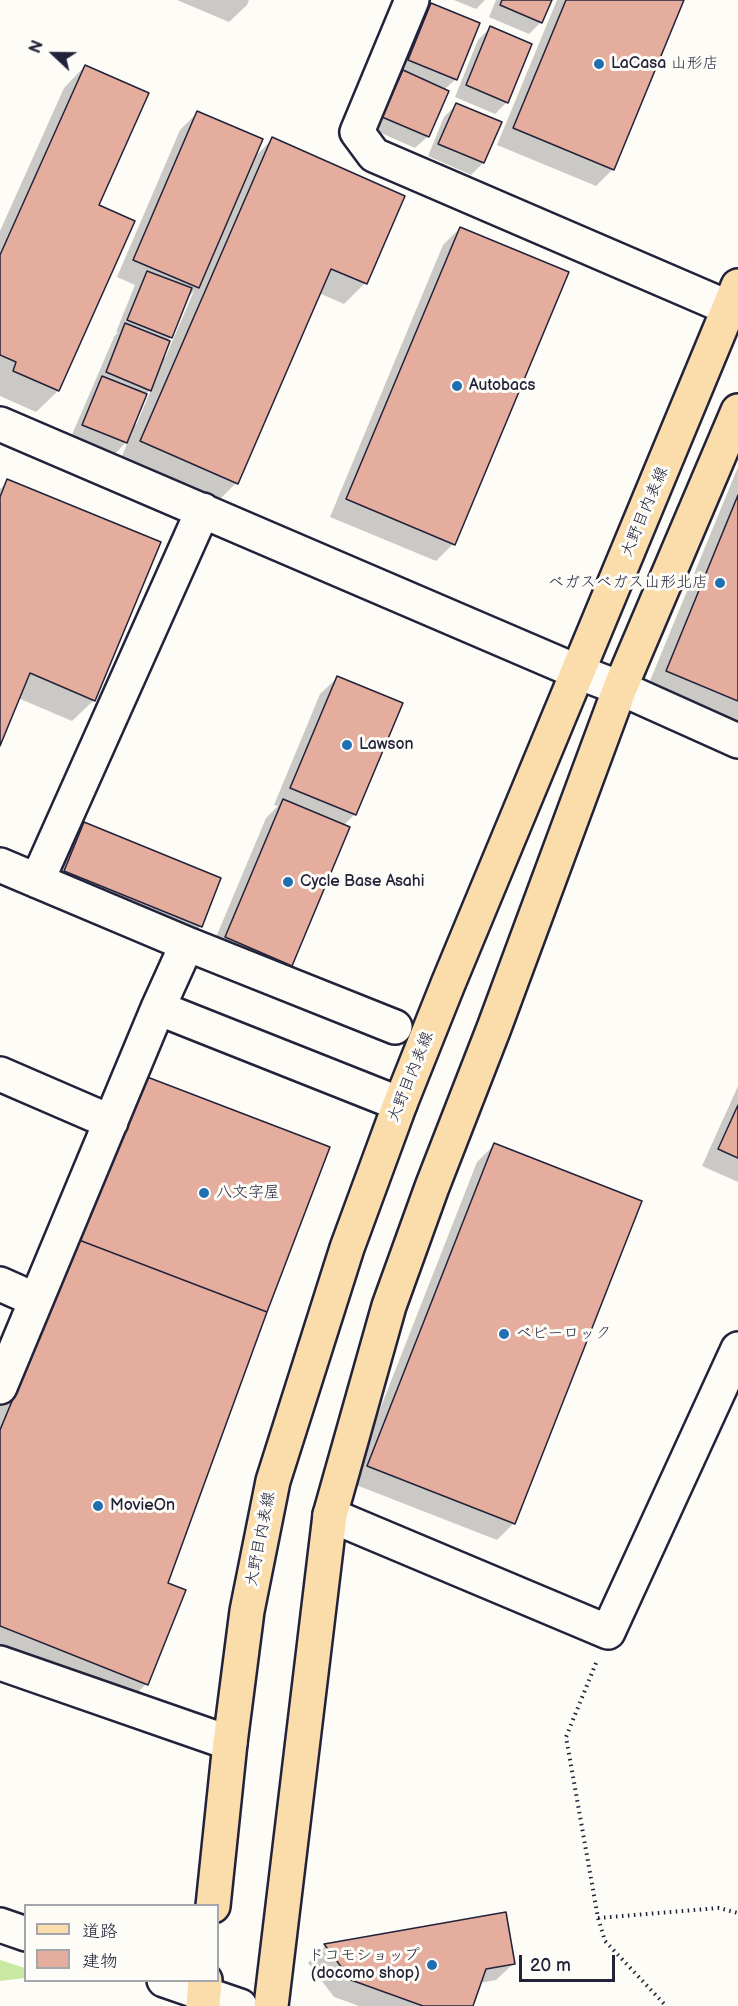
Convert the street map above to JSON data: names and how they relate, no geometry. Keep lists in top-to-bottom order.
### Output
{
  "streets": {
    "main road": ["大野目内表線"]
  },
  "places": [
    "LaCasa 山形店",
    "Autobacs",
    "ベガスベガス山形北店",
    "Lawson",
    "Cycle Base Asahi",
    "八文字屋",
    "ベビーロック",
    "MovieOn",
    "ドコモショップ (docomo shop)"
  ],
  "legend": ["道路", "建物"],
  "scale_bar": "20 m",
  "north": "left"
}
